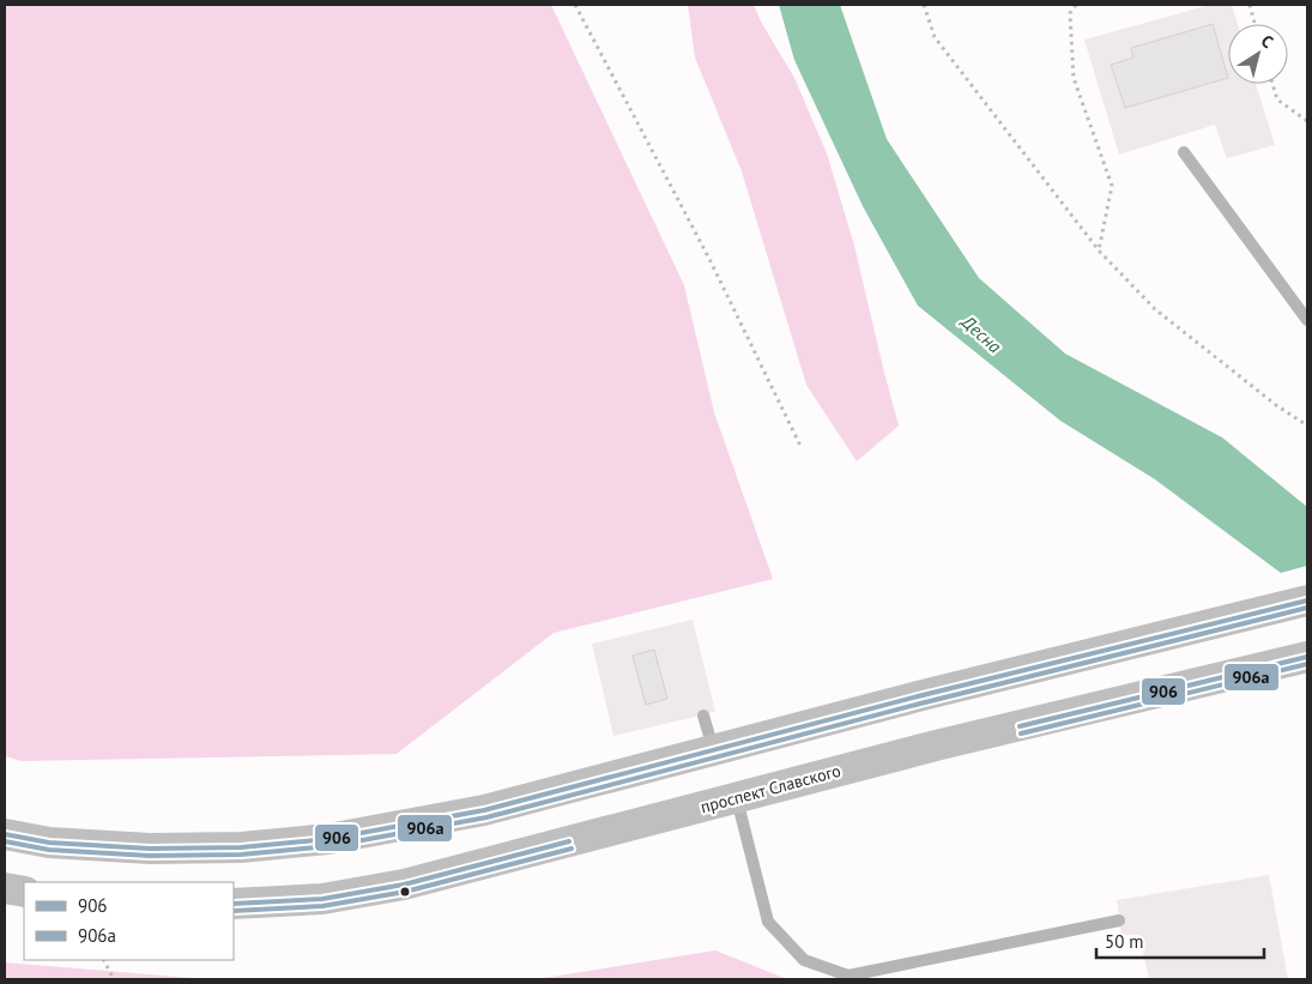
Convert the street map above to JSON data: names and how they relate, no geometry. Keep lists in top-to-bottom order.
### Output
{
  "streets": {
    "main road": ["проспект Славского"]
  },
  "water": ["Десна"],
  "lines": ["transit line 906", "transit line 906а"],
  "legend": ["906", "906а"],
  "scale_bar": "50 m",
  "north": "top right"
}
